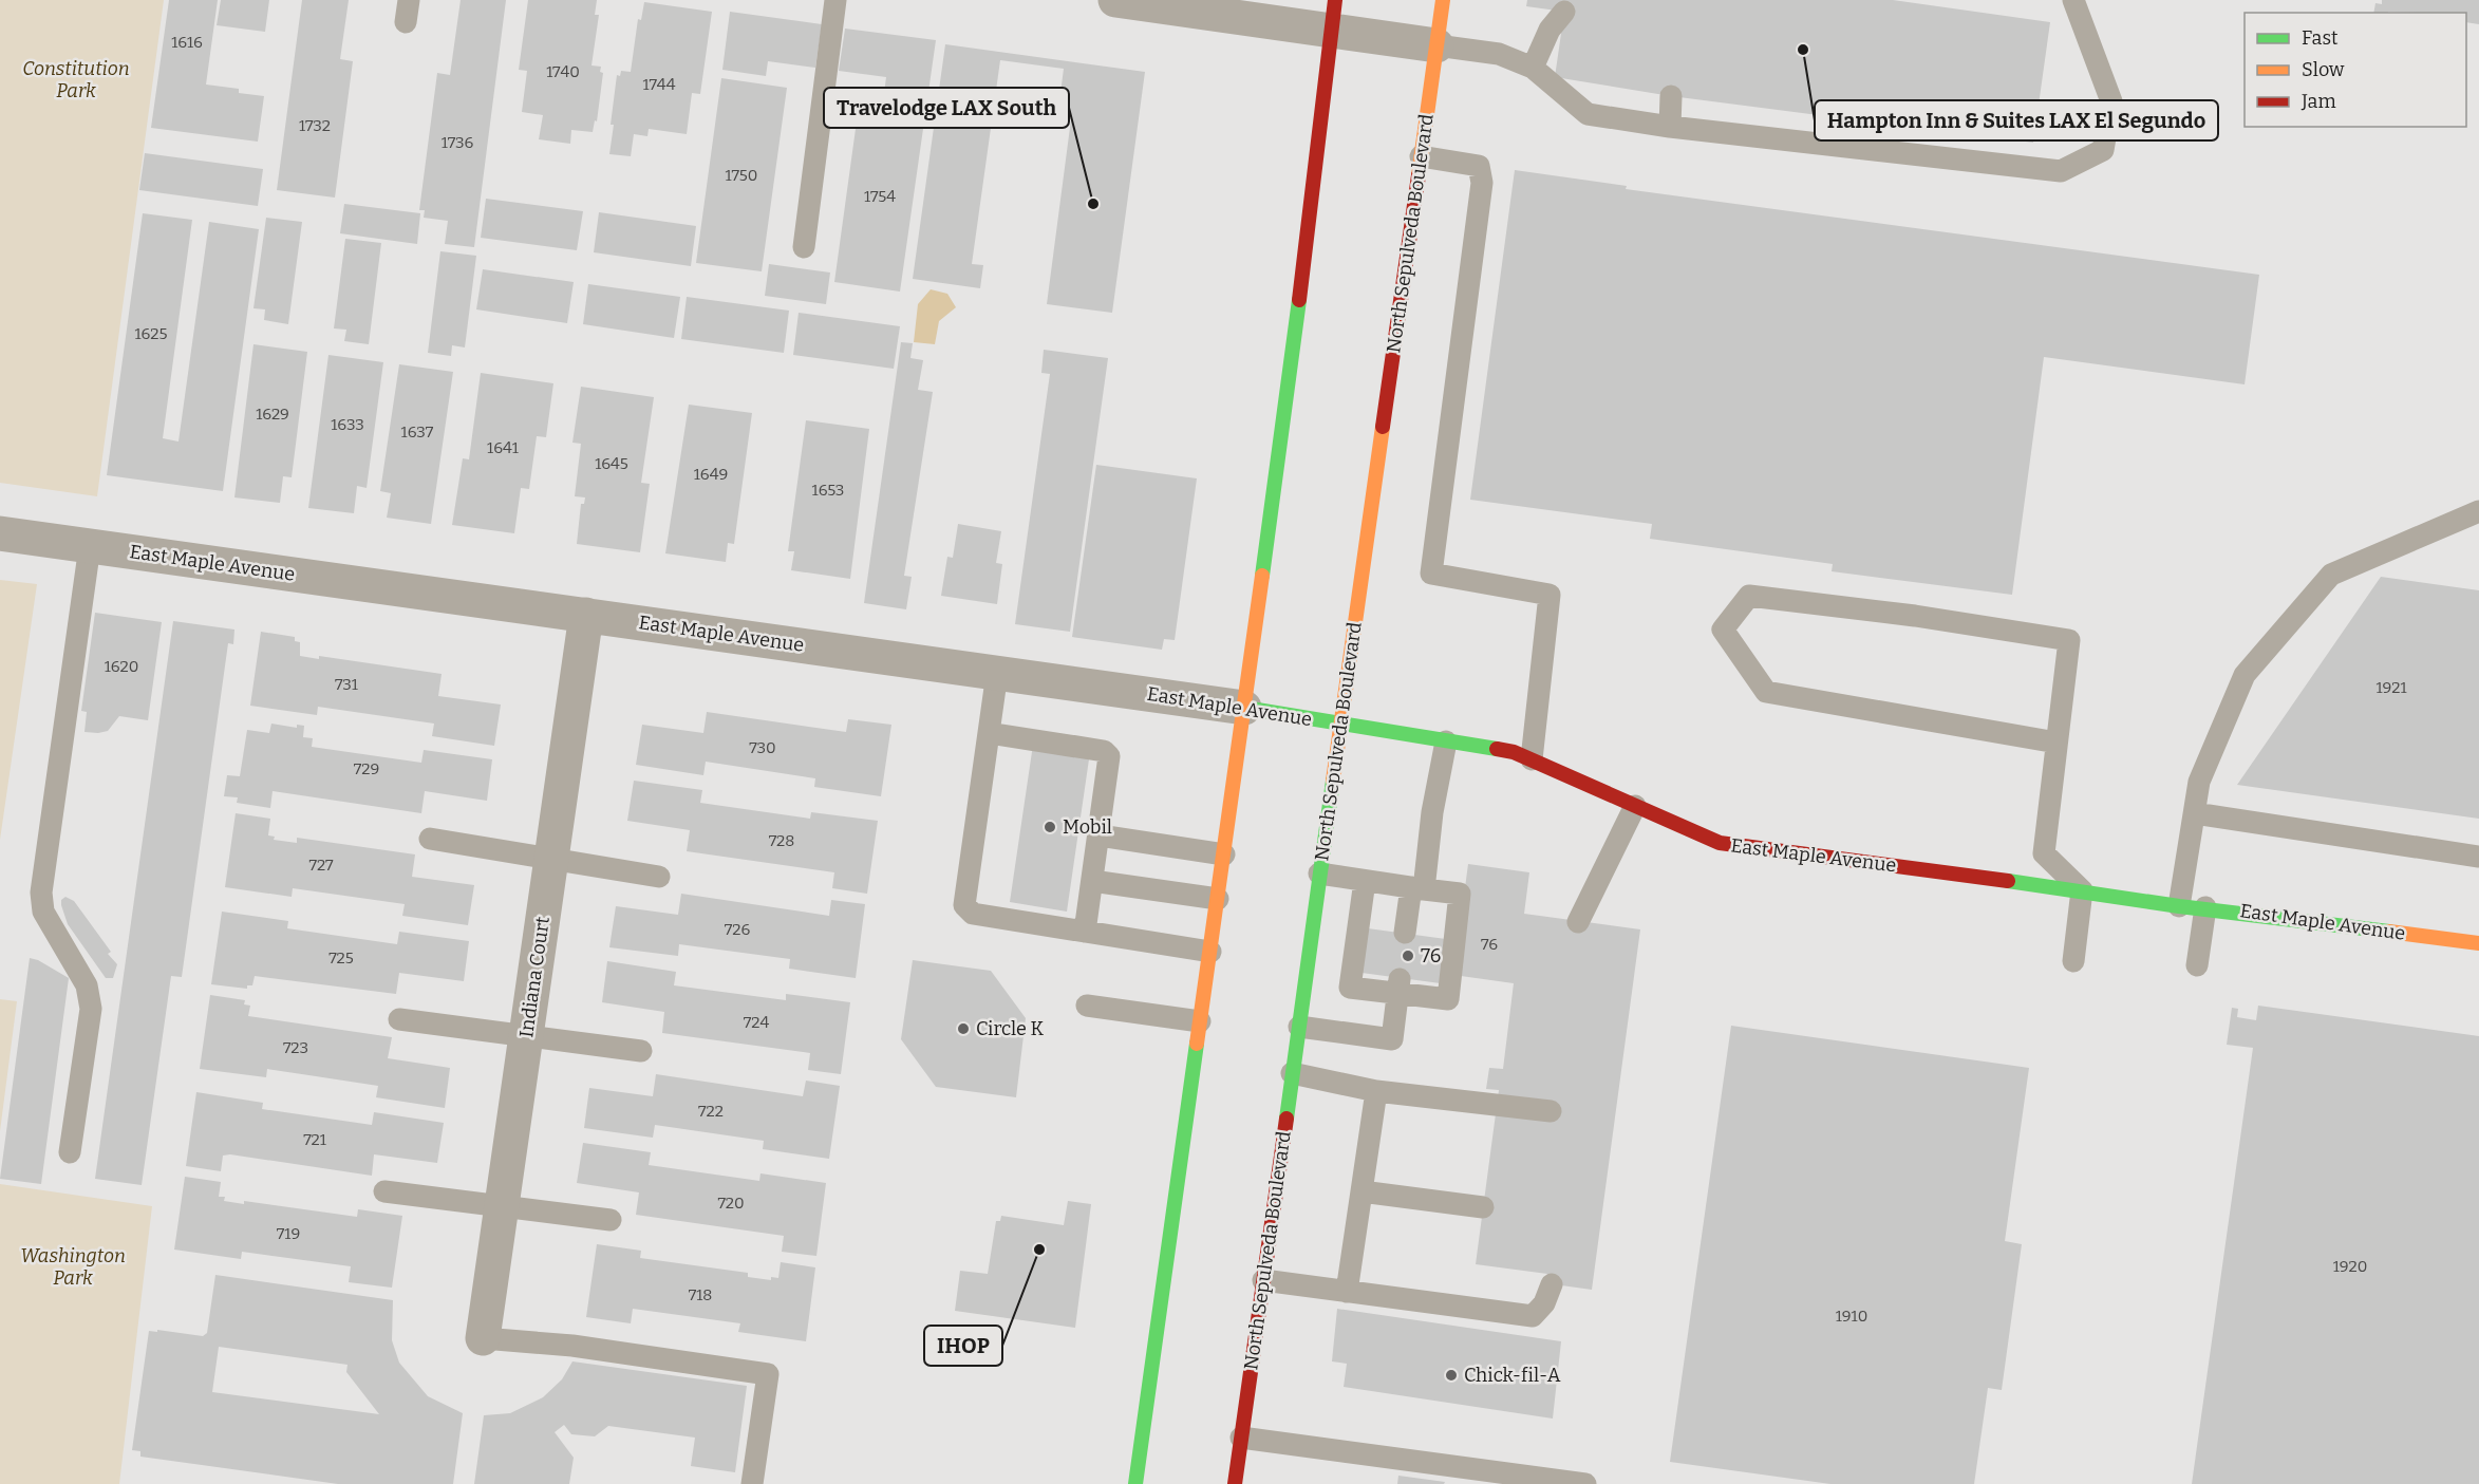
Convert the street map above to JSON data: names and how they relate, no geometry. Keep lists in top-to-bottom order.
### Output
{
  "streets": {
    "main road": ["North Sepulveda Boulevard", "East Maple Avenue"],
    "street": ["Indiana Court"]
  },
  "crossings": [
    ["North Sepulveda Boulevard", "East Maple Avenue"],
    ["East Maple Avenue", "Indiana Court"]
  ],
  "parks": ["Constitution Park", "Washington Park"],
  "places": [
    "Hampton Inn & Suites LAX El Segundo",
    "Travelodge LAX South",
    "Mobil",
    "76",
    "Circle K",
    "IHOP",
    "Chick-fil-A"
  ],
  "house_numbers": [
    "1616",
    "1740",
    "1744",
    "1732",
    "1736",
    "1750",
    "1754",
    "1625",
    "1629",
    "1633",
    "1637",
    "1641",
    "1645",
    "1649",
    "1653",
    "1620",
    "731",
    "1921",
    "730",
    "729",
    "728",
    "727",
    "726",
    "76",
    "725",
    "724",
    "723",
    "722",
    "721",
    "720",
    "719",
    "1920",
    "718",
    "1910"
  ],
  "legend": ["Fast", "Slow", "Jam"]
}
